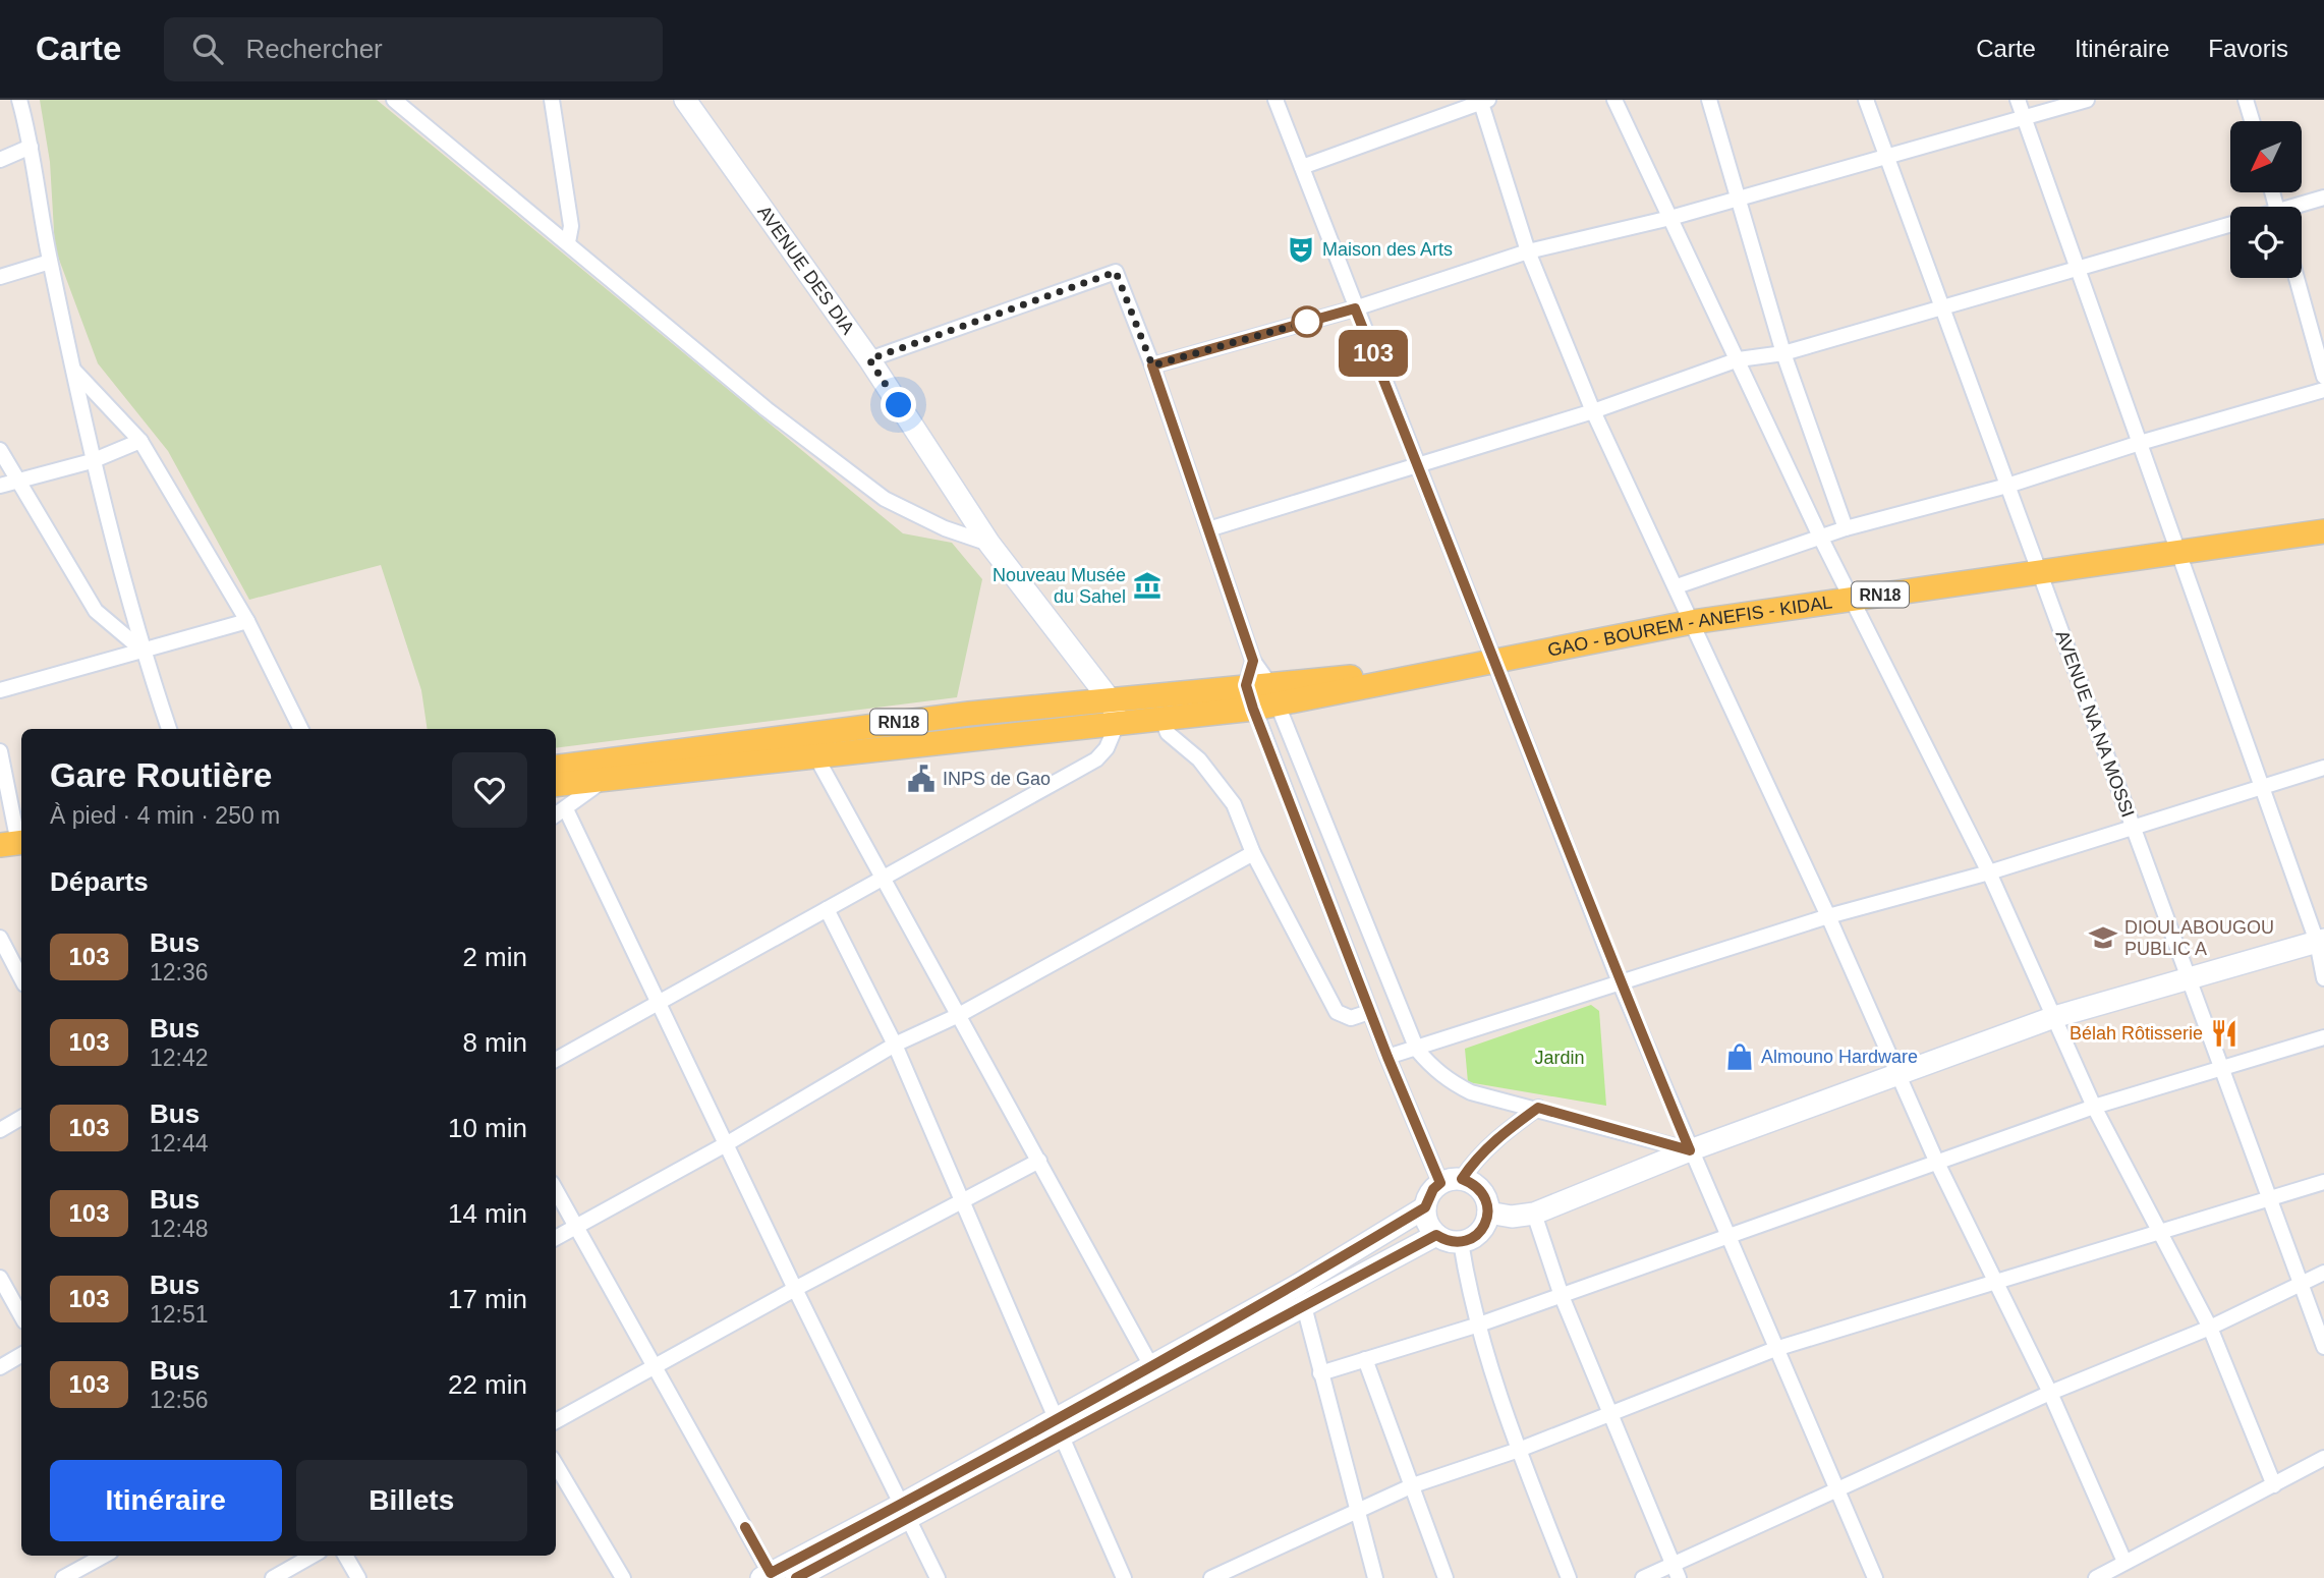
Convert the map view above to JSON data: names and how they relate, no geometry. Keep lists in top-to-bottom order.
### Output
{
  "streets": {
    "main road": ["RN18", "GAO - BOUREM - ANEFIS - KIDAL"],
    "street": ["AVENUE DES DIA", "AVENUE NA NA MOSSI"]
  },
  "crossings": [
    ["AVENUE DES DIA", "RN18"],
    ["RN18", "GAO - BOUREM - ANEFIS - KIDAL"],
    ["GAO - BOUREM - ANEFIS - KIDAL", "AVENUE NA NA MOSSI"]
  ],
  "parks": ["Jardin"],
  "places": {
    "theatre": ["Maison des Arts"],
    "museum": ["Nouveau Musée du Sahel"],
    "public building": ["INPS de Gao"],
    "school or university": ["DIOULABOUGOU PUBLIC A"],
    "restaurant": ["Bélah Rôtisserie"],
    "shop": ["Almouno Hardware"]
  },
  "lines": ["bus line 103"],
  "north": "bottom left",
  "page": {
    "header": "Carte",
    "search": "Rechercher",
    "nav": ["Carte", "Itinéraire", "Favoris"],
    "on_map": "103",
    "heading": [
      ["Gare Routière", "À pied · 4 min · 250 m"],
      "Départs"
    ],
    "list": [
      {
        "mark": "103",
        "name": "Bus",
        "note": "12:36",
        "value": "2 min"
      },
      {
        "mark": "103",
        "name": "Bus",
        "note": "12:42",
        "value": "8 min"
      },
      {
        "mark": "103",
        "name": "Bus",
        "note": "12:44",
        "value": "10 min"
      },
      {
        "mark": "103",
        "name": "Bus",
        "note": "12:48",
        "value": "14 min"
      },
      {
        "mark": "103",
        "name": "Bus",
        "note": "12:51",
        "value": "17 min"
      },
      {
        "mark": "103",
        "name": "Bus",
        "note": "12:56",
        "value": "22 min"
      }
    ],
    "buttons": ["Itinéraire", "Billets"]
  }
}
